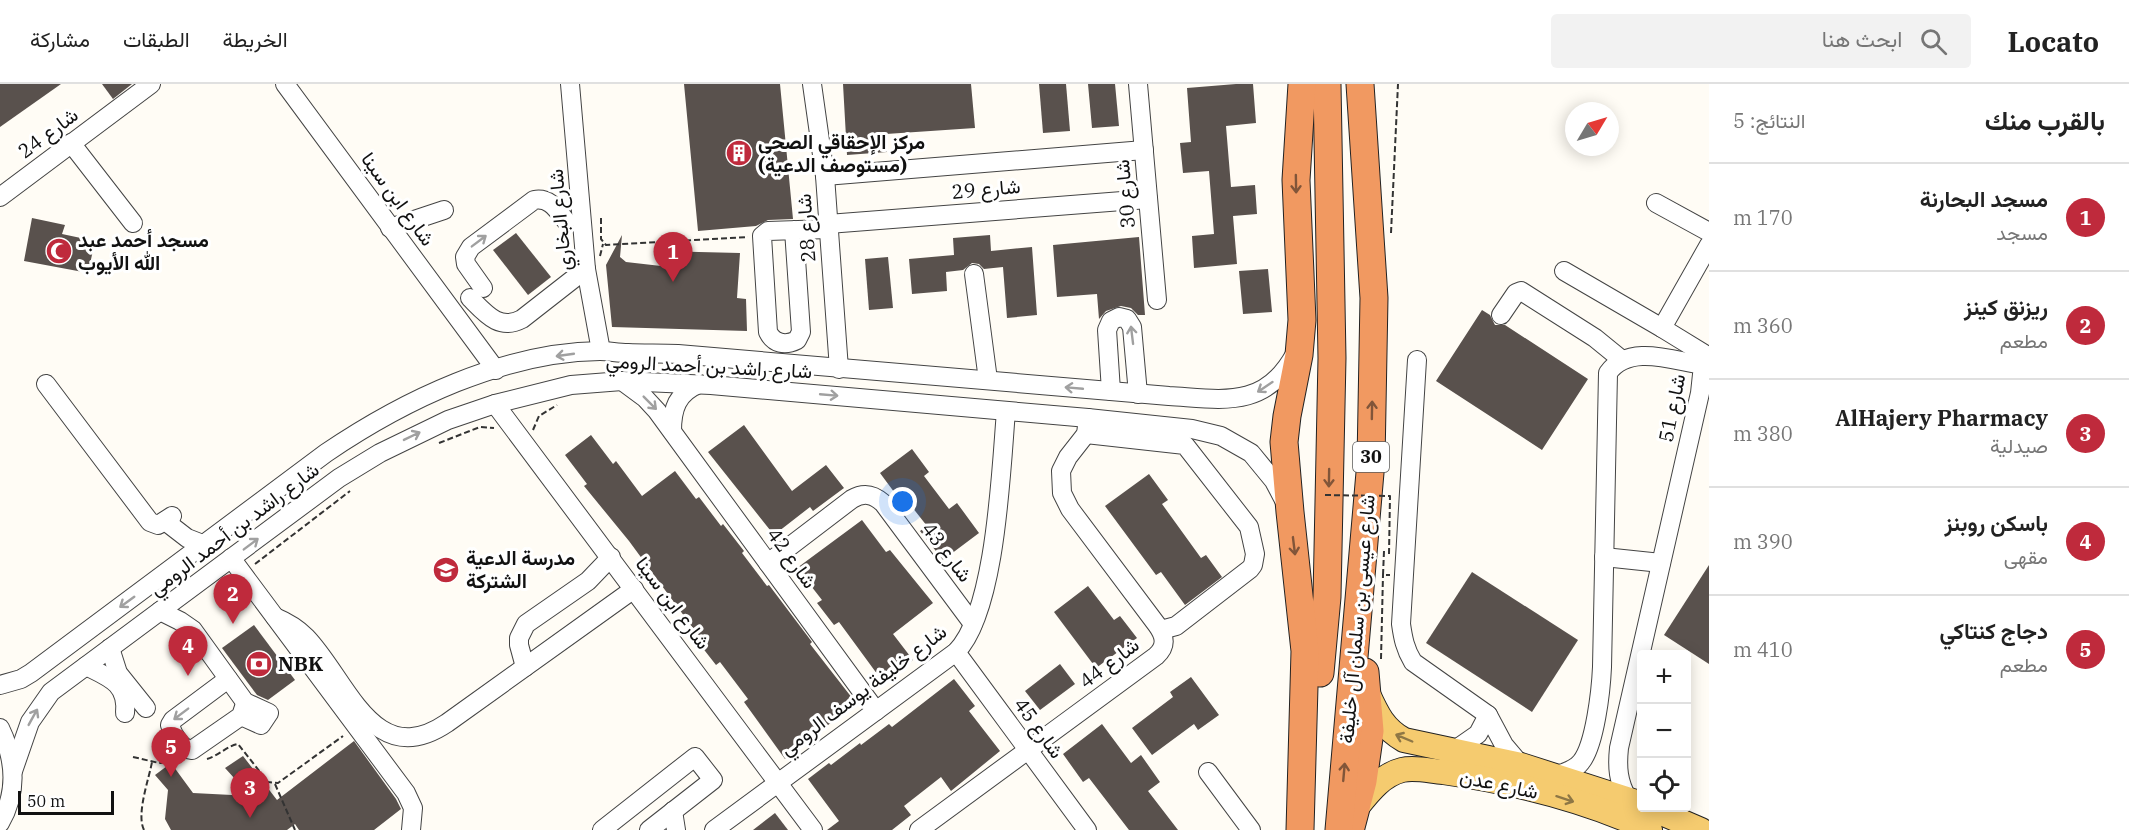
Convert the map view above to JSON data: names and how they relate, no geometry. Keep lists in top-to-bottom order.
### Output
{
  "streets": {
    "highway": ["30", "شارع عيسى بن سلمان آل خليفة"],
    "main road": ["شارع عدن"],
    "street": [
      "شارع 24",
      "شارع 29",
      "شارع 30",
      "شارع ابن سينا",
      "شارع البخاري",
      "شارع 28",
      "شارع راشد بن أحمد الرومي",
      "شارع 51",
      "شارع 43",
      "شارع 42",
      "شارع 44",
      "شارع خليفة يوسف الرومي",
      "شارع 45"
    ]
  },
  "crossings": [
    ["شارع 29", "شارع 30"],
    ["شارع 29", "شارع 28"],
    ["شارع ابن سينا", "شارع راشد بن أحمد الرومي"],
    ["شارع ابن سينا", "شارع خليفة يوسف الرومي"],
    ["شارع البخاري", "شارع راشد بن أحمد الرومي"],
    ["شارع 28", "شارع راشد بن أحمد الرومي"],
    ["شارع راشد بن أحمد الرومي", "شارع 42"],
    ["شارع راشد بن أحمد الرومي", "شارع 44"],
    ["شارع راشد بن أحمد الرومي", "شارع خليفة يوسف الرومي"],
    ["شارع 51", "شارع عدن"],
    ["شارع 43", "شارع 42"],
    ["شارع 43", "شارع خليفة يوسف الرومي"],
    ["شارع 42", "شارع خليفة يوسف الرومي"],
    ["شارع 44", "شارع 45"],
    ["شارع خليفة يوسف الرومي", "شارع 45"]
  ],
  "places": {
    "building": ["مركز الإحقاقي الصحي (مستوصف الدعية)"],
    "mosque": ["مسجد أحمد عبد الله الأيوب"],
    "school or university": ["مدرسة الدعية الشتركة"],
    "bank": ["NBK"]
  },
  "scale_bar": "50 m",
  "north": "top right",
  "page": {
    "header": "Locato",
    "search": "ابحث هنا",
    "nav": ["الخريطة", "الطبقات", "مشاركة"],
    "heading": ["بالقرب منك", "النتائج: 5"],
    "list": [
      {
        "mark": "1",
        "name": "مسجد البحارنة",
        "note": "مسجد",
        "value": "170 m"
      },
      {
        "mark": "2",
        "name": "ريزنق كينز",
        "note": "مطعم",
        "value": "360 m"
      },
      {
        "mark": "3",
        "name": "AlHajery Pharmacy",
        "note": "صيدلية",
        "value": "380 m"
      },
      {
        "mark": "4",
        "name": "باسكن روبنز",
        "note": "مقهى",
        "value": "390 m"
      },
      {
        "mark": "5",
        "name": "دجاج كنتاكي",
        "note": "مطعم",
        "value": "410 m"
      }
    ],
    "pins": [
      "1",
      "2",
      "4",
      "5",
      "3"
    ],
    "map_buttons": ["+", "−"],
    "scale": "50 m"
  }
}
